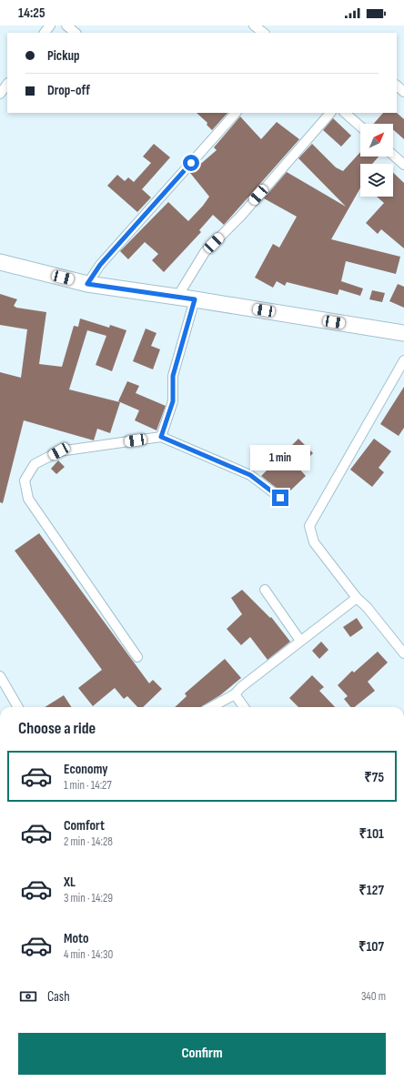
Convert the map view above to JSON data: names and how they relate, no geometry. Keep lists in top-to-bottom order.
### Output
{
  "north": "top right",
  "page": {
    "status": "14:25",
    "banner": ["Pickup", "Drop-off"],
    "bubble": "1 min",
    "heading": "Choose a ride",
    "list": [
      {
        "name": "Economy",
        "note": "1 min · 14:27",
        "value": "₹75"
      },
      {
        "name": "Comfort",
        "note": "2 min · 14:28",
        "value": "₹101"
      },
      {
        "name": "XL",
        "note": "3 min · 14:29",
        "value": "₹127"
      },
      {
        "name": "Moto",
        "note": "4 min · 14:30",
        "value": "₹107"
      }
    ],
    "pay": ["Cash", "340 m"],
    "buttons": "Confirm"
  }
}
